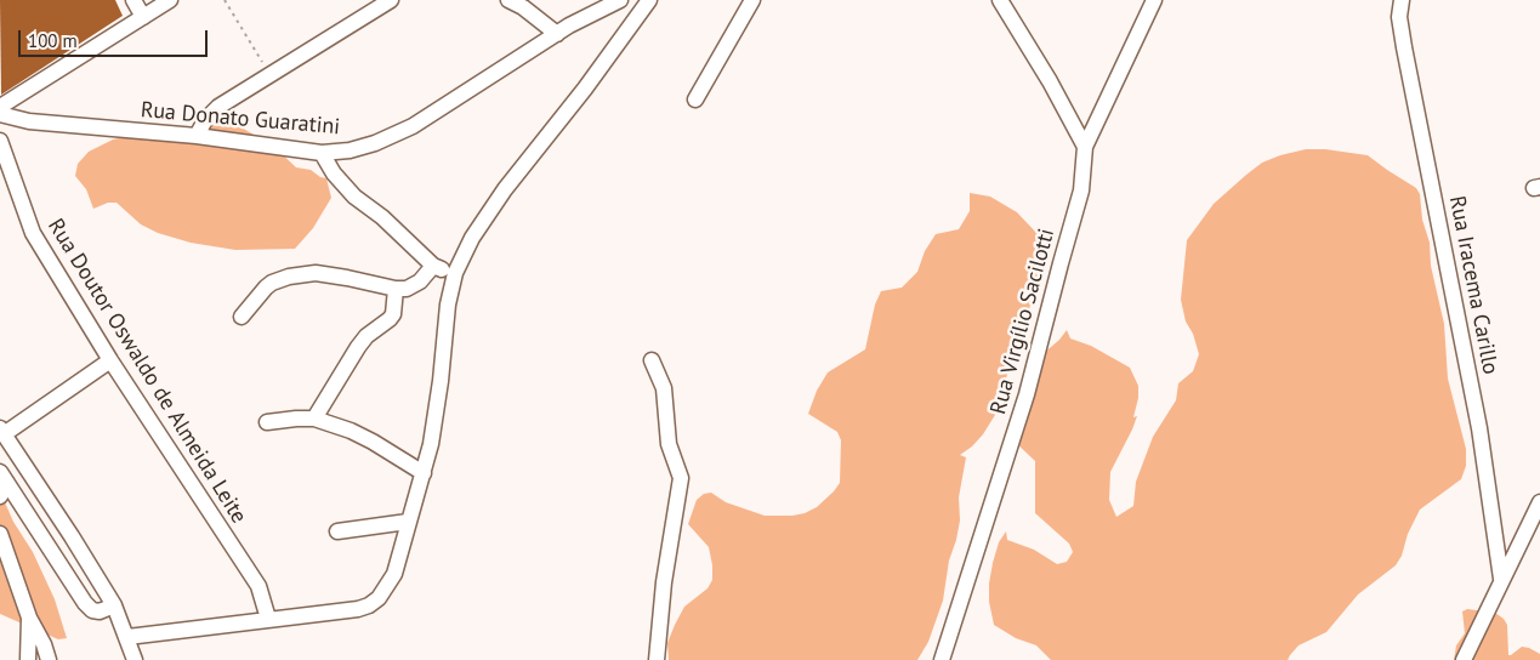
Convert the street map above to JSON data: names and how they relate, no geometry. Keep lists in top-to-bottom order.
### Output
{
  "streets": {
    "street": [
      "Rua Donato Guaratini",
      "Rua Iracema Carillo",
      "Rua Virgílio Sacilotti",
      "Rua Doutor Oswaldo de Almeida Leite"
    ]
  },
  "scale_bar": "100 m"
}
